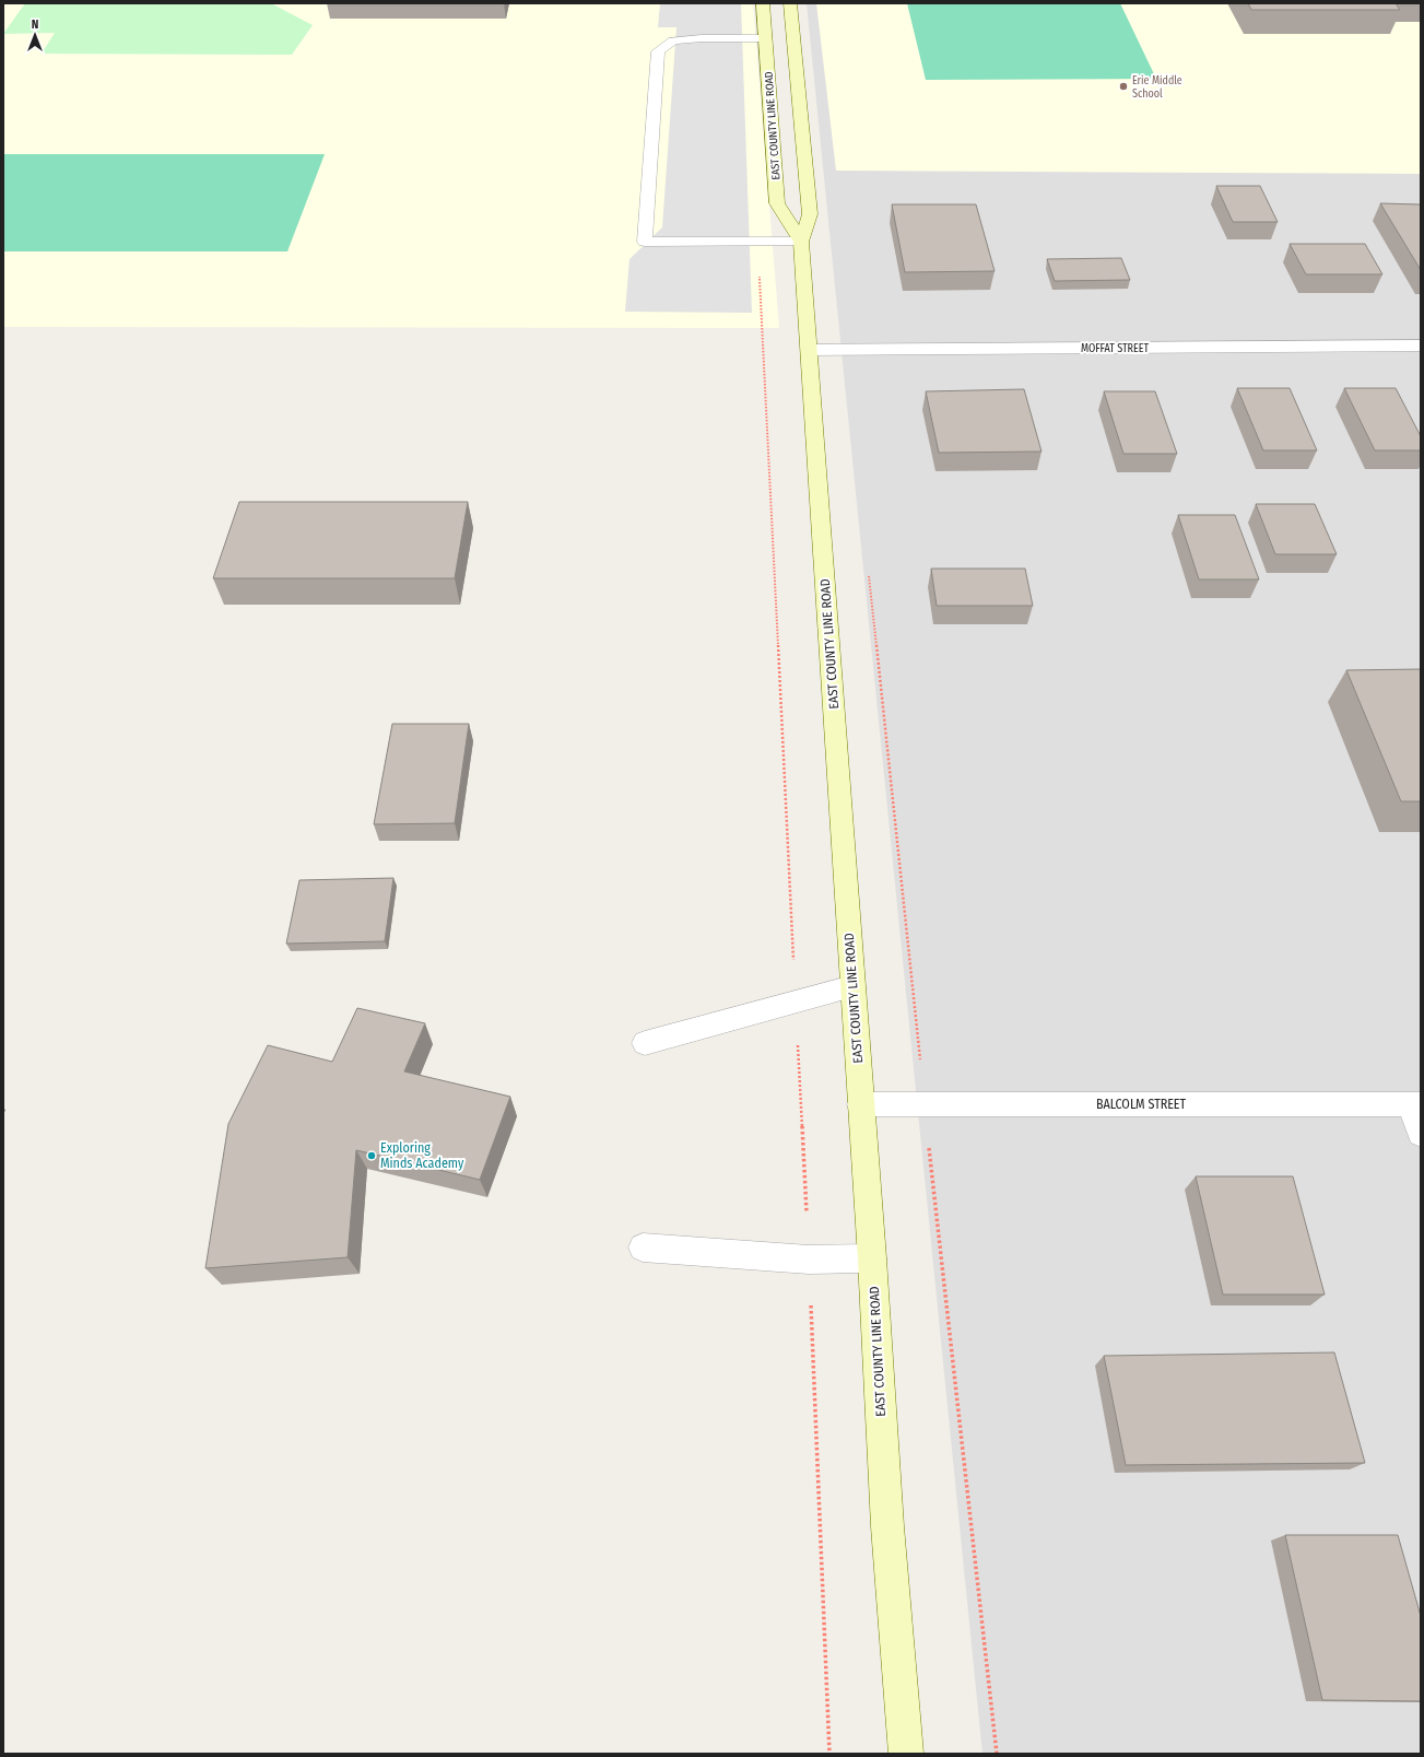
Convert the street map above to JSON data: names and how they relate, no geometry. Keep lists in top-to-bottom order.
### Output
{
  "streets": {
    "main road": ["EAST COUNTY LINE ROAD"],
    "street": ["MOFFAT STREET", "BALCOLM STREET"]
  },
  "crossings": [
    ["EAST COUNTY LINE ROAD", "MOFFAT STREET"],
    ["EAST COUNTY LINE ROAD", "BALCOLM STREET"]
  ],
  "places": ["Erie Middle School", "Exploring Minds Academy"],
  "north": "top"
}
